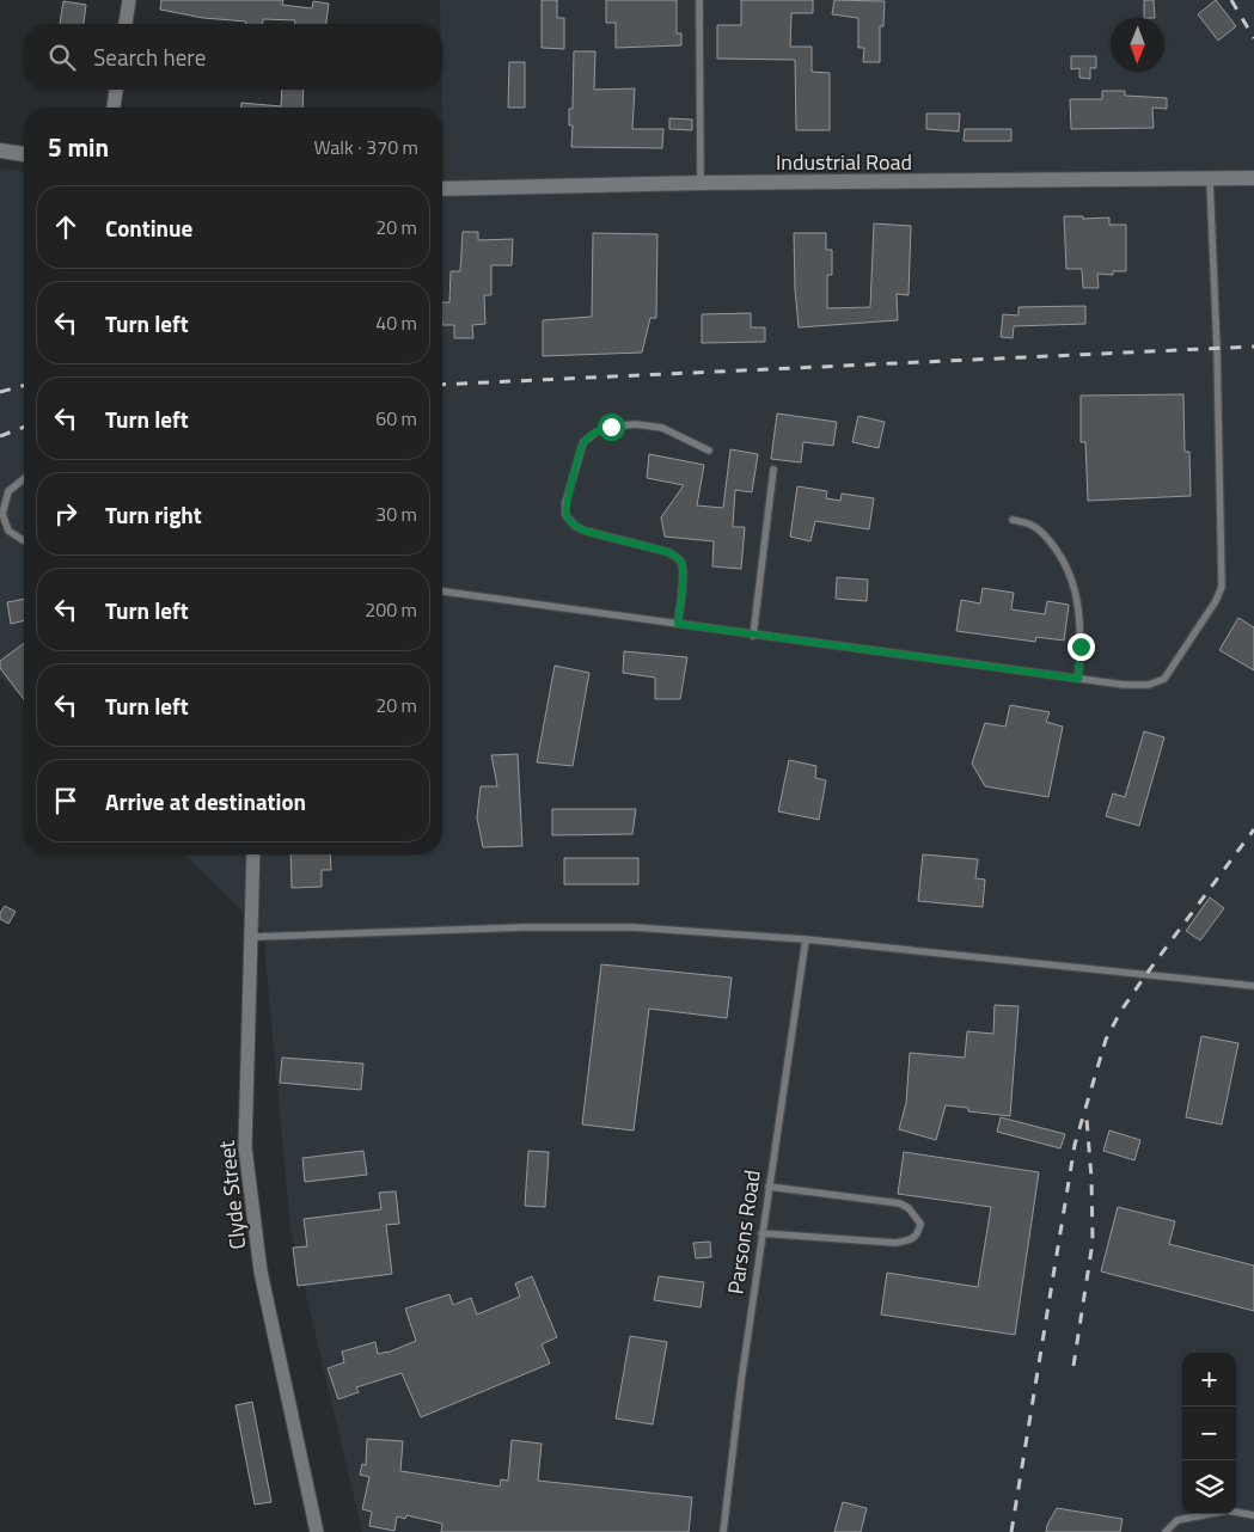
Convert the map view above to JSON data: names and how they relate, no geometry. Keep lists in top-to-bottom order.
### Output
{
  "streets": {
    "street": ["Industrial Road", "Clyde Street"],
    "lane": ["Parsons Road"]
  },
  "north": "bottom",
  "page": {
    "search": "Search here",
    "heading": ["5 min", "Walk · 370 m"],
    "list": [
      ["Continue", "20 m"],
      ["Turn left", "40 m"],
      ["Turn left", "60 m"],
      ["Turn right", "30 m"],
      ["Turn left", "200 m"],
      ["Turn left", "20 m"],
      "Arrive at destination"
    ],
    "map_buttons": ["+", "−"]
  }
}
